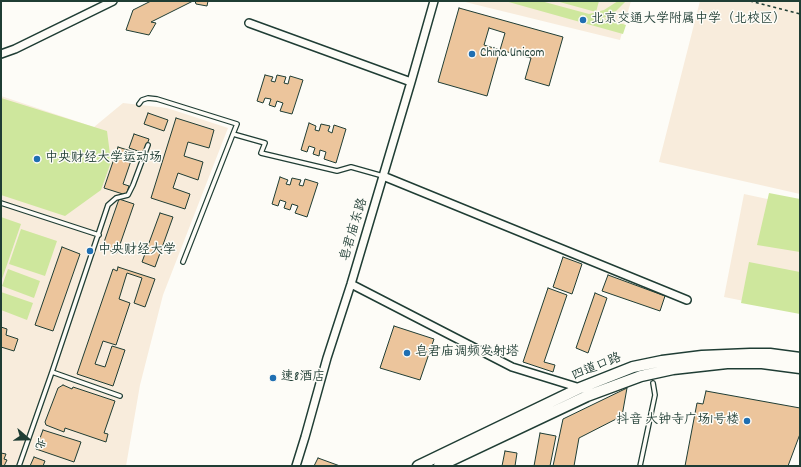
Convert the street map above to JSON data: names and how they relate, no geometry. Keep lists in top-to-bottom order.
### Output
{
  "streets": {
    "street": ["皂君庙东路", "四道口路"]
  },
  "places": [
    "北京交通大学附属中学（北校区）",
    "China Unicom",
    "中央财经大学运动场",
    "中央财经大学",
    "皂君庙调频发射塔",
    "速8酒店",
    "抖音 大钟寺广场1号楼"
  ],
  "north": "right"
}
